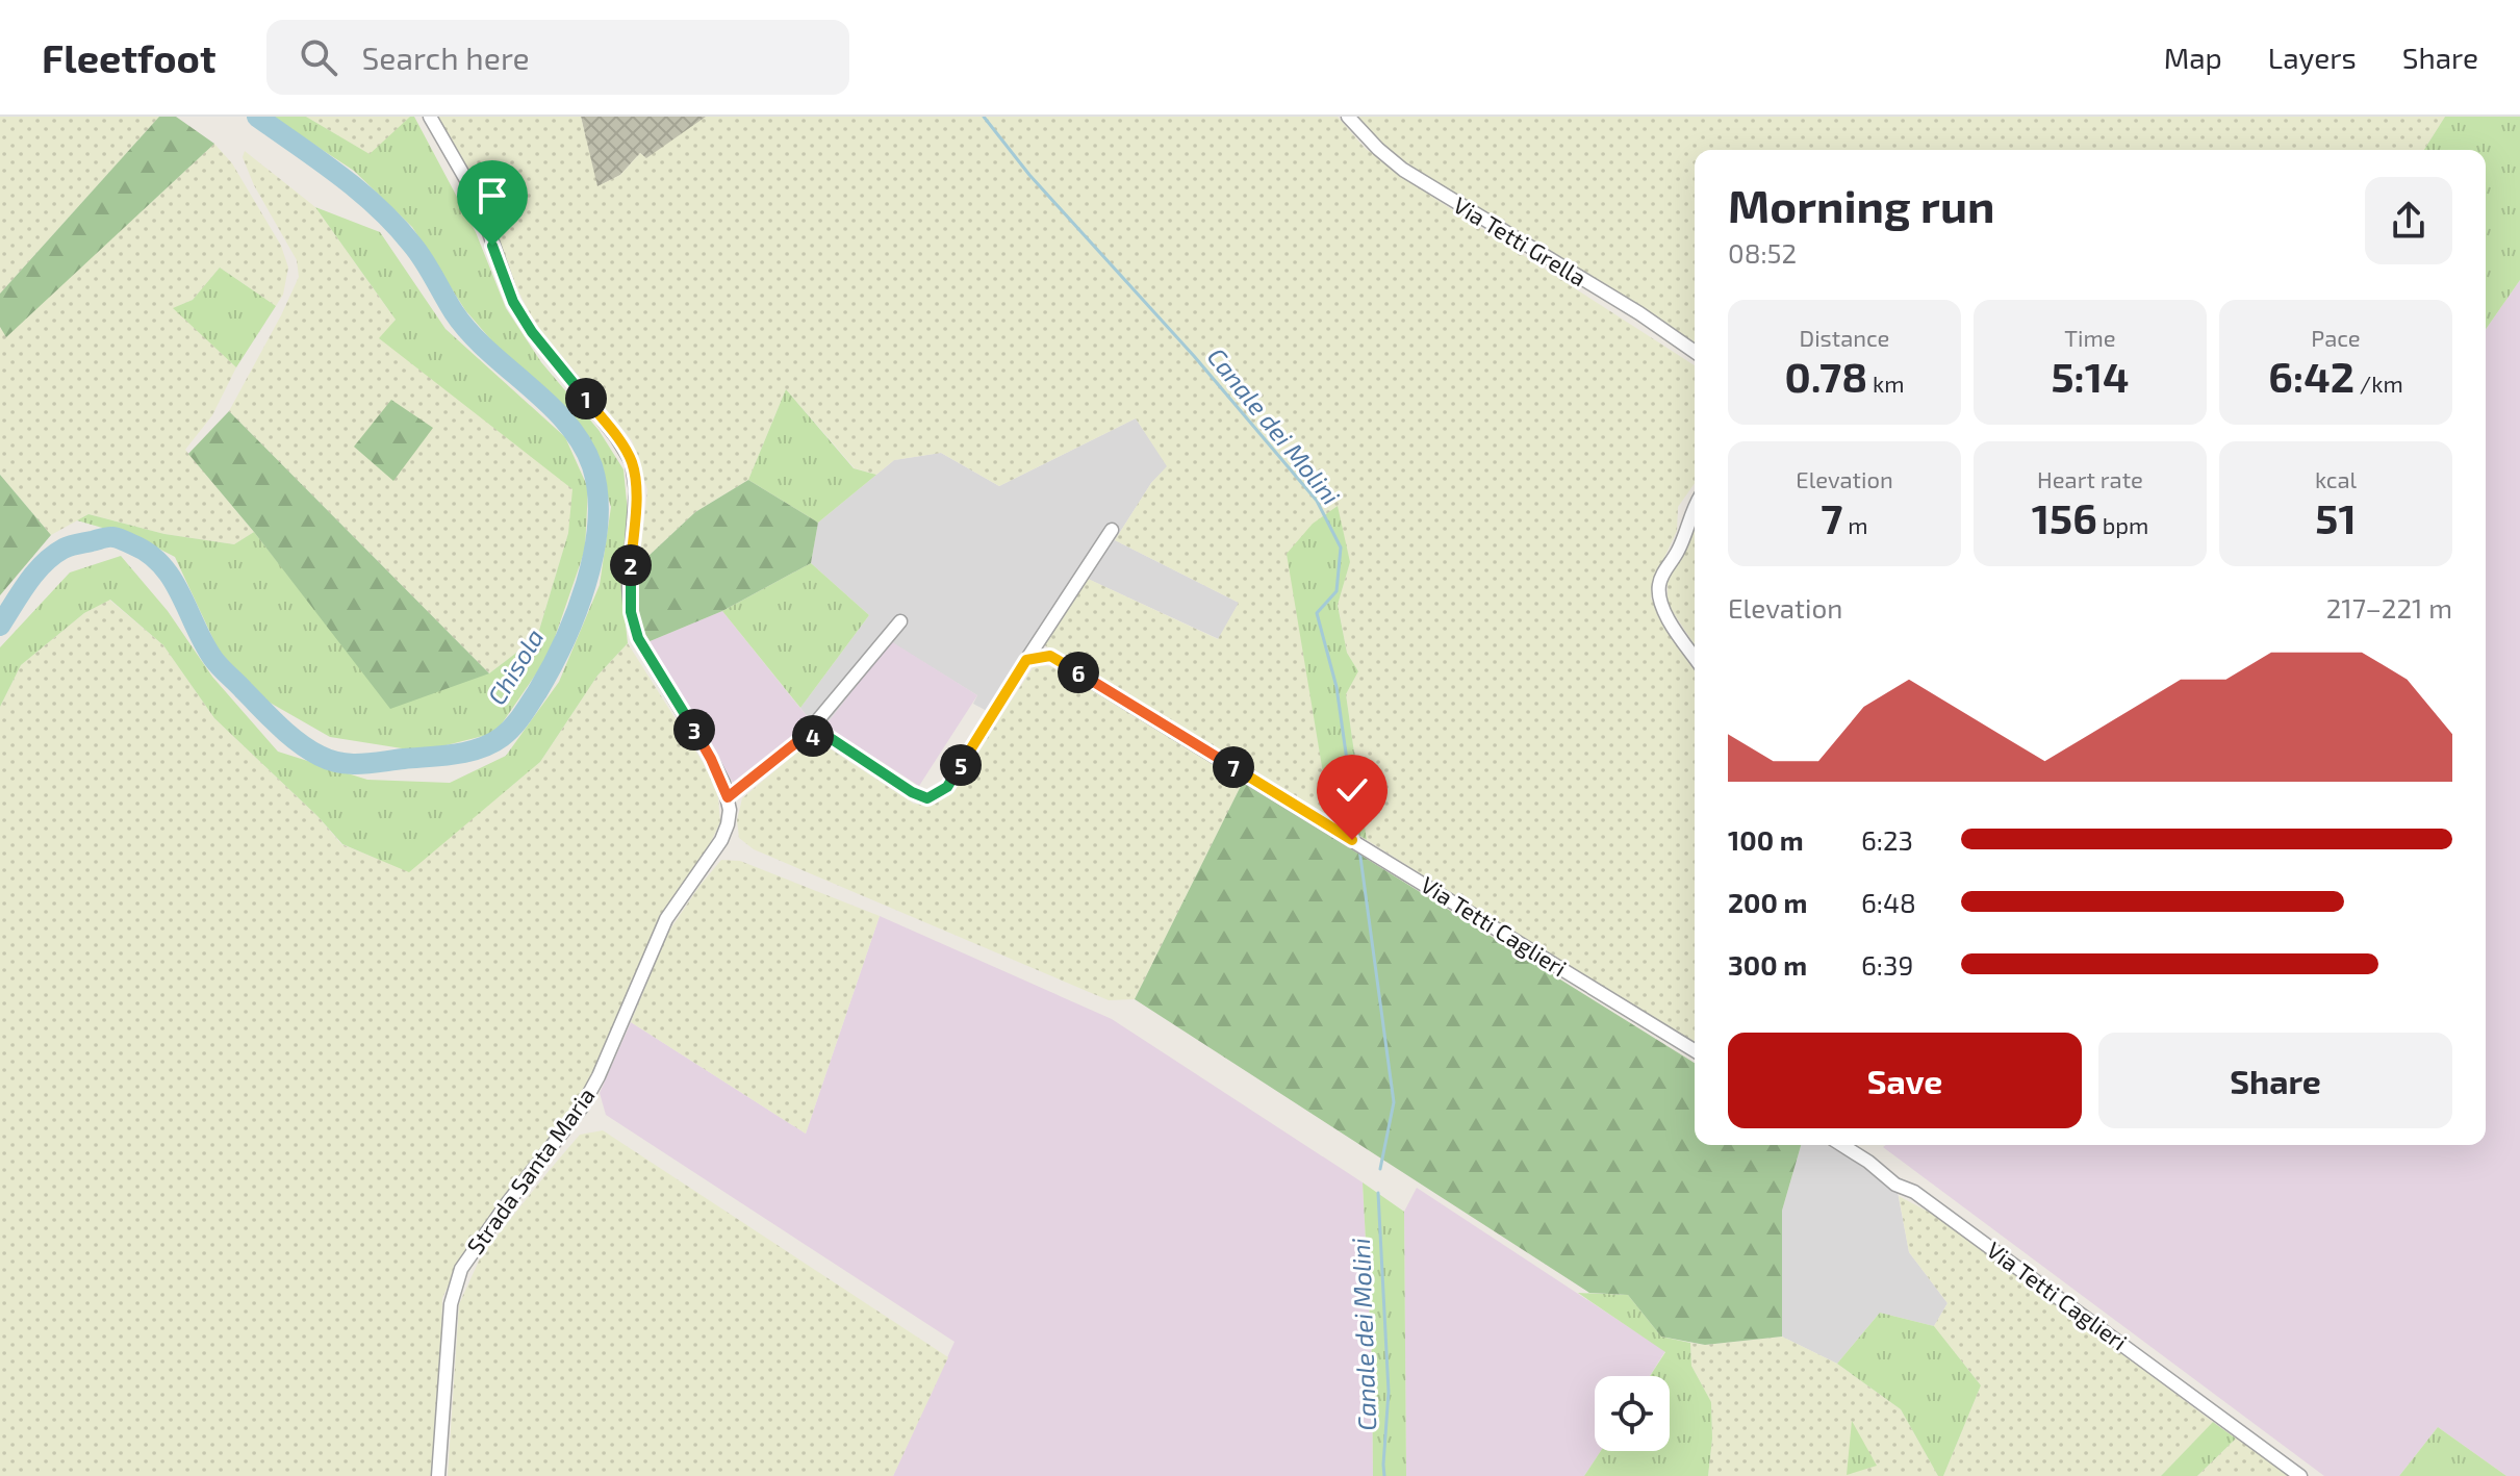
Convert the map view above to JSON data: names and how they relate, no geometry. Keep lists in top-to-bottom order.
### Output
{
  "streets": {
    "street": ["Via Tetti Grella", "Via Tetti Caglieri", "Strada Santa Maria"]
  },
  "water": ["Canale dei Molini", "Chisola"],
  "page": {
    "header": "Fleetfoot",
    "search": "Search here",
    "nav": ["Map", "Layers", "Share"],
    "heading": ["Morning run", "08:52"],
    "stats": [
      ["Distance", "0.78 km"],
      ["Time", "5:14"],
      ["Pace", "6:42 /km"],
      ["Elevation", "7 m"],
      ["Heart rate", "156 bpm"],
      ["kcal", "51"]
    ],
    "pins": [
      "1",
      "2",
      "6",
      "3",
      "4",
      "5",
      "7"
    ],
    "chart": ["Elevation", "217–221 m"],
    "list": [
      {
        "name": "100 m",
        "note": "6:23"
      },
      {
        "name": "200 m",
        "note": "6:48"
      },
      {
        "name": "300 m",
        "note": "6:39"
      }
    ],
    "buttons": ["Save", "Share"]
  }
}
